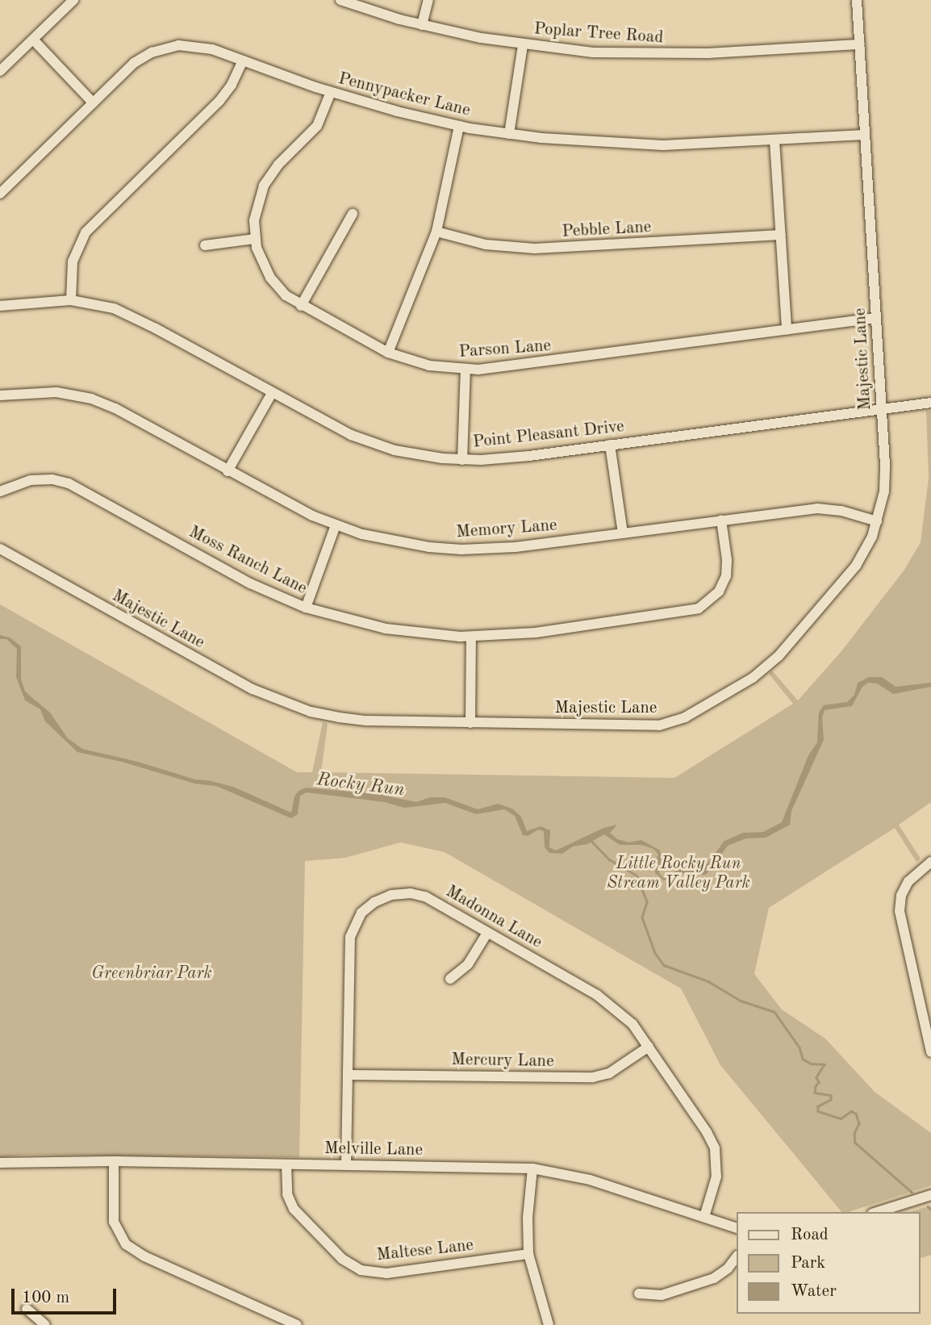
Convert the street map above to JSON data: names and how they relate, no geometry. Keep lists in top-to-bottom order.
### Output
{
  "streets": {
    "street": [
      "Poplar Tree Road",
      "Pennypacker Lane",
      "Pebble Lane",
      "Parson Lane",
      "Majestic Lane",
      "Point Pleasant Drive",
      "Memory Lane",
      "Moss Ranch Lane",
      "Madonna Lane",
      "Mercury Lane",
      "Melville Lane",
      "Maltese Lane"
    ]
  },
  "crossings": [
    ["Poplar Tree Road", "Majestic Lane"],
    ["Pennypacker Lane", "Parson Lane"],
    ["Pennypacker Lane", "Majestic Lane"],
    ["Parson Lane", "Majestic Lane"],
    ["Majestic Lane", "Point Pleasant Drive"],
    ["Majestic Lane", "Memory Lane"],
    ["Memory Lane", "Moss Ranch Lane"],
    ["Madonna Lane", "Mercury Lane"],
    ["Madonna Lane", "Melville Lane"],
    ["Melville Lane", "Maltese Lane"]
  ],
  "water": ["Rocky Run"],
  "parks": ["Little Rocky Run Stream Valley Park", "Greenbriar Park"],
  "legend": ["Road", "Park", "Water"],
  "scale_bar": "100 m"
}
